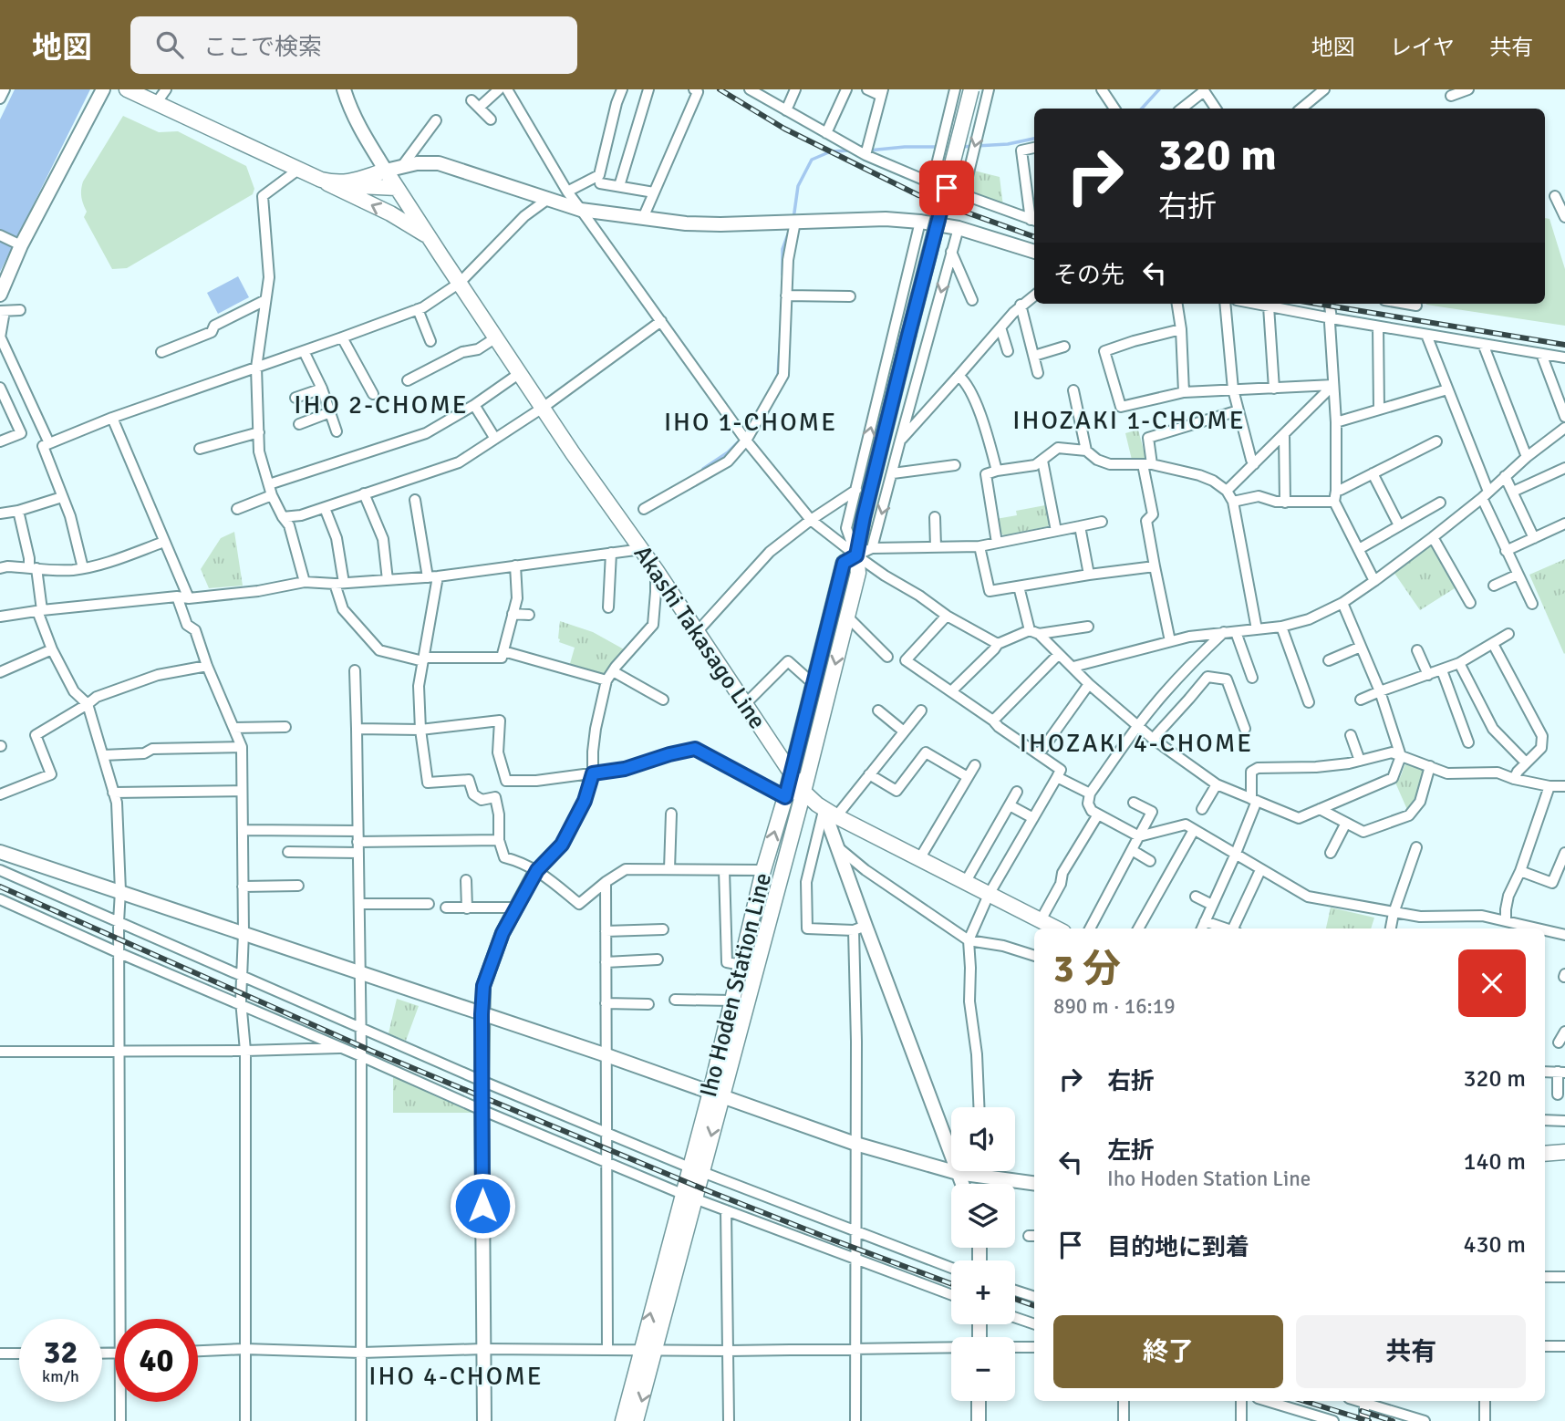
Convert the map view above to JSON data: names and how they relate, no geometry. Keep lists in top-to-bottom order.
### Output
{
  "streets": {
    "main road": ["Akashi Takasago Line", "Iho Hoden Station Line"]
  },
  "crossings": [
    ["Akashi Takasago Line", "Iho Hoden Station Line"]
  ],
  "districts": [
    "IHO 2-CHOME",
    "IHOZAKI 1-CHOME",
    "IHO 1-CHOME",
    "IHOZAKI 4-CHOME",
    "IHO 4-CHOME"
  ],
  "page": {
    "header": "地図",
    "search": "ここで検索",
    "nav": ["地図", "レイヤ", "共有"],
    "turn": ["320 m", "右折"],
    "then": "その先",
    "heading": ["3 分", "890 m · 16:19"],
    "list": [
      {
        "name": "右折",
        "value": "320 m"
      },
      {
        "name": "左折",
        "note": "Iho Hoden Station Line",
        "value": "140 m"
      },
      {
        "name": "目的地に到着",
        "value": "430 m"
      }
    ],
    "map_buttons": ["+", "−"],
    "buttons": ["終了", "共有"],
    "speed": "32 km/h",
    "limit": "40"
  }
}
